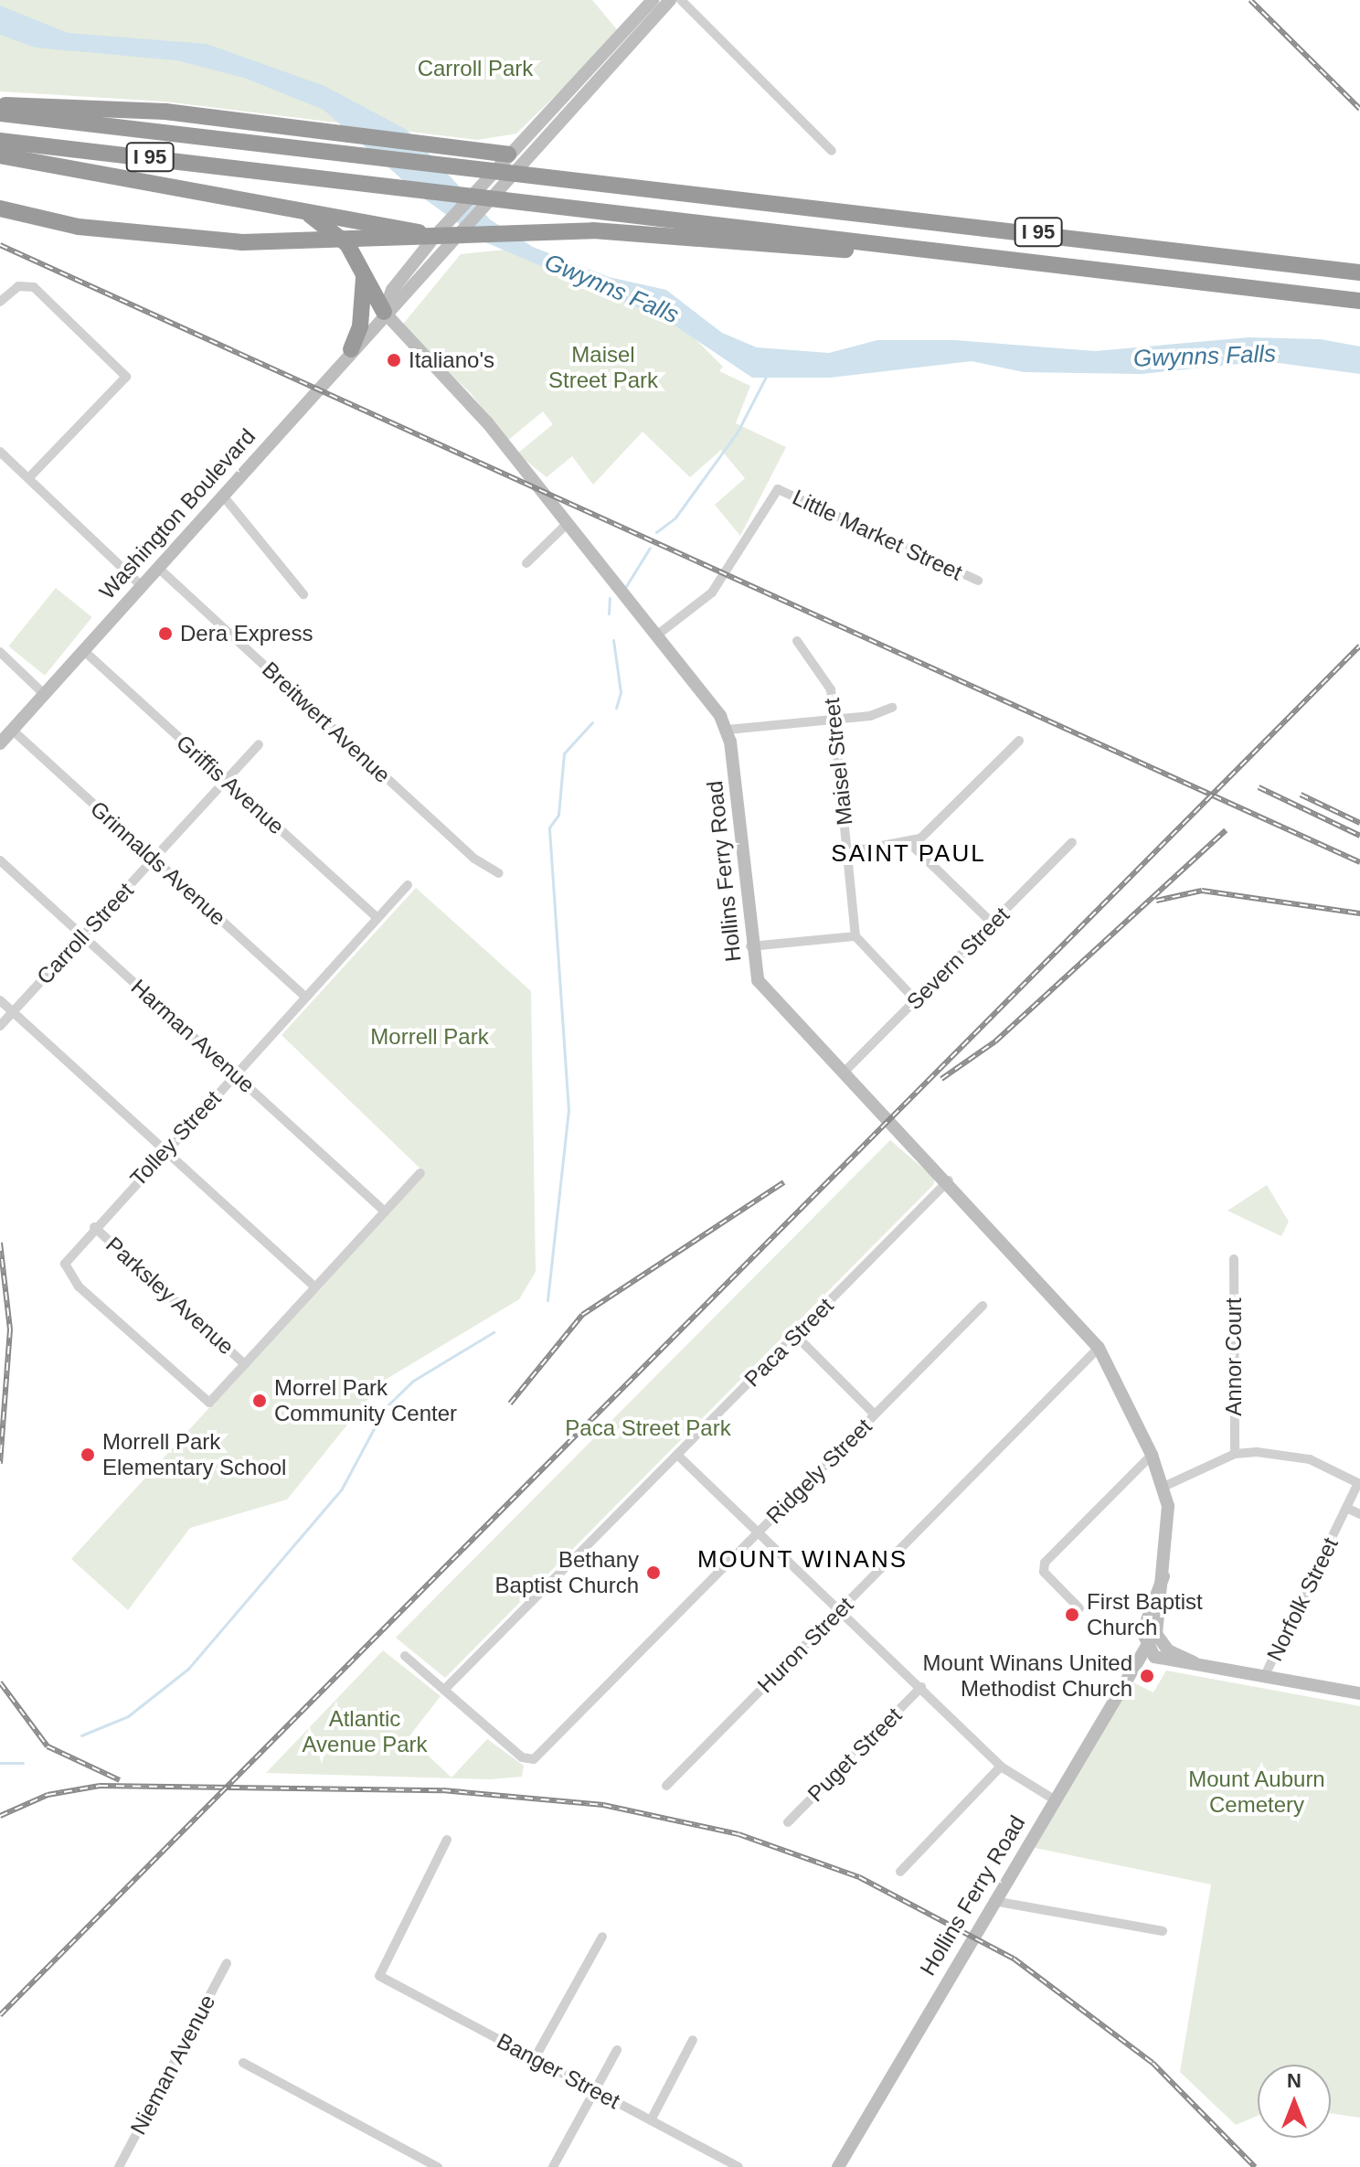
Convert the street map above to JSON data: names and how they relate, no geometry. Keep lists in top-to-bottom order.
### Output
{
  "streets": {
    "highway": ["I 95"],
    "street": [
      "Washington Boulevard",
      "Little Market Street",
      "Breitwert Avenue",
      "Maisel Street",
      "Griffis Avenue",
      "Grinnalds Avenue",
      "Hollins Ferry Road",
      "Carroll Street",
      "Severn Street",
      "Harman Avenue",
      "Tolley Street",
      "Parksley Avenue",
      "Paca Street",
      "Annor Court",
      "Ridgely Street",
      "Norfolk Street",
      "Huron Street",
      "Puget Street",
      "Nieman Avenue",
      "Banger Street"
    ]
  },
  "crossings": [
    ["Washington Boulevard", "Breitwert Avenue"],
    ["Washington Boulevard", "Griffis Avenue"],
    ["Washington Boulevard", "Grinnalds Avenue"],
    ["Griffis Avenue", "Carroll Street"],
    ["Griffis Avenue", "Tolley Street"],
    ["Grinnalds Avenue", "Carroll Street"],
    ["Grinnalds Avenue", "Tolley Street"],
    ["Hollins Ferry Road", "Severn Street"],
    ["Hollins Ferry Road", "Paca Street"],
    ["Hollins Ferry Road", "Huron Street"],
    ["Carroll Street", "Harman Avenue"],
    ["Harman Avenue", "Tolley Street"],
    ["Tolley Street", "Parksley Avenue"],
    ["Paca Street", "Ridgely Street"]
  ],
  "districts": ["SAINT PAUL", "MOUNT WINANS"],
  "water": ["Gwynns Falls"],
  "parks": [
    "Carroll Park",
    "Maisel Street Park",
    "Morrell Park",
    "Paca Street Park",
    "Atlantic Avenue Park",
    "Mount Auburn Cemetery"
  ],
  "places": [
    "Italiano's",
    "Dera Express",
    "Morrel Park Community Center",
    "Morrell Park Elementary School",
    "Bethany Baptist Church",
    "First Baptist Church",
    "Mount Winans United Methodist Church"
  ],
  "north": "top"
}
